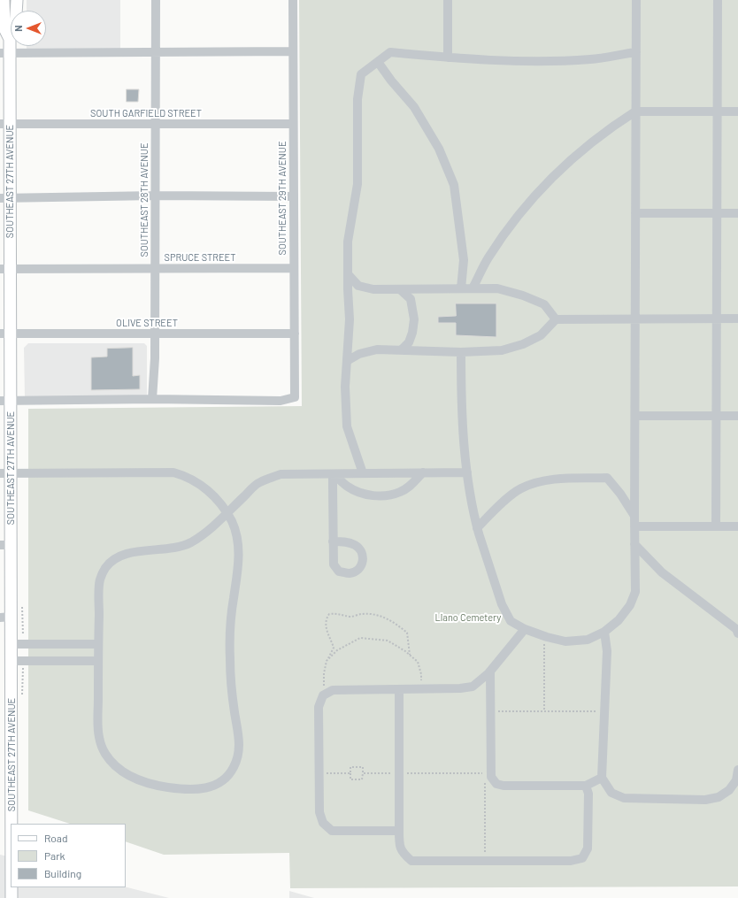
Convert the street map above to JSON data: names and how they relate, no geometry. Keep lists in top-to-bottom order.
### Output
{
  "streets": {
    "main road": ["SOUTHEAST 27TH AVENUE"],
    "street": [
      "SOUTH GARFIELD STREET",
      "SOUTHEAST 29TH AVENUE",
      "SOUTHEAST 28TH AVENUE",
      "SPRUCE STREET",
      "OLIVE STREET"
    ]
  },
  "crossings": [
    ["SOUTH GARFIELD STREET", "SOUTHEAST 27TH AVENUE"],
    ["SOUTH GARFIELD STREET", "SOUTHEAST 29TH AVENUE"],
    ["SOUTH GARFIELD STREET", "SOUTHEAST 28TH AVENUE"],
    ["SOUTHEAST 27TH AVENUE", "SPRUCE STREET"],
    ["SOUTHEAST 27TH AVENUE", "OLIVE STREET"],
    ["SOUTHEAST 29TH AVENUE", "SOUTHEAST 28TH AVENUE"],
    ["SOUTHEAST 29TH AVENUE", "SPRUCE STREET"],
    ["SOUTHEAST 29TH AVENUE", "OLIVE STREET"],
    ["SOUTHEAST 28TH AVENUE", "SPRUCE STREET"],
    ["SOUTHEAST 28TH AVENUE", "OLIVE STREET"]
  ],
  "parks": ["Llano Cemetery"],
  "legend": ["Road", "Park", "Building"],
  "north": "left"
}
